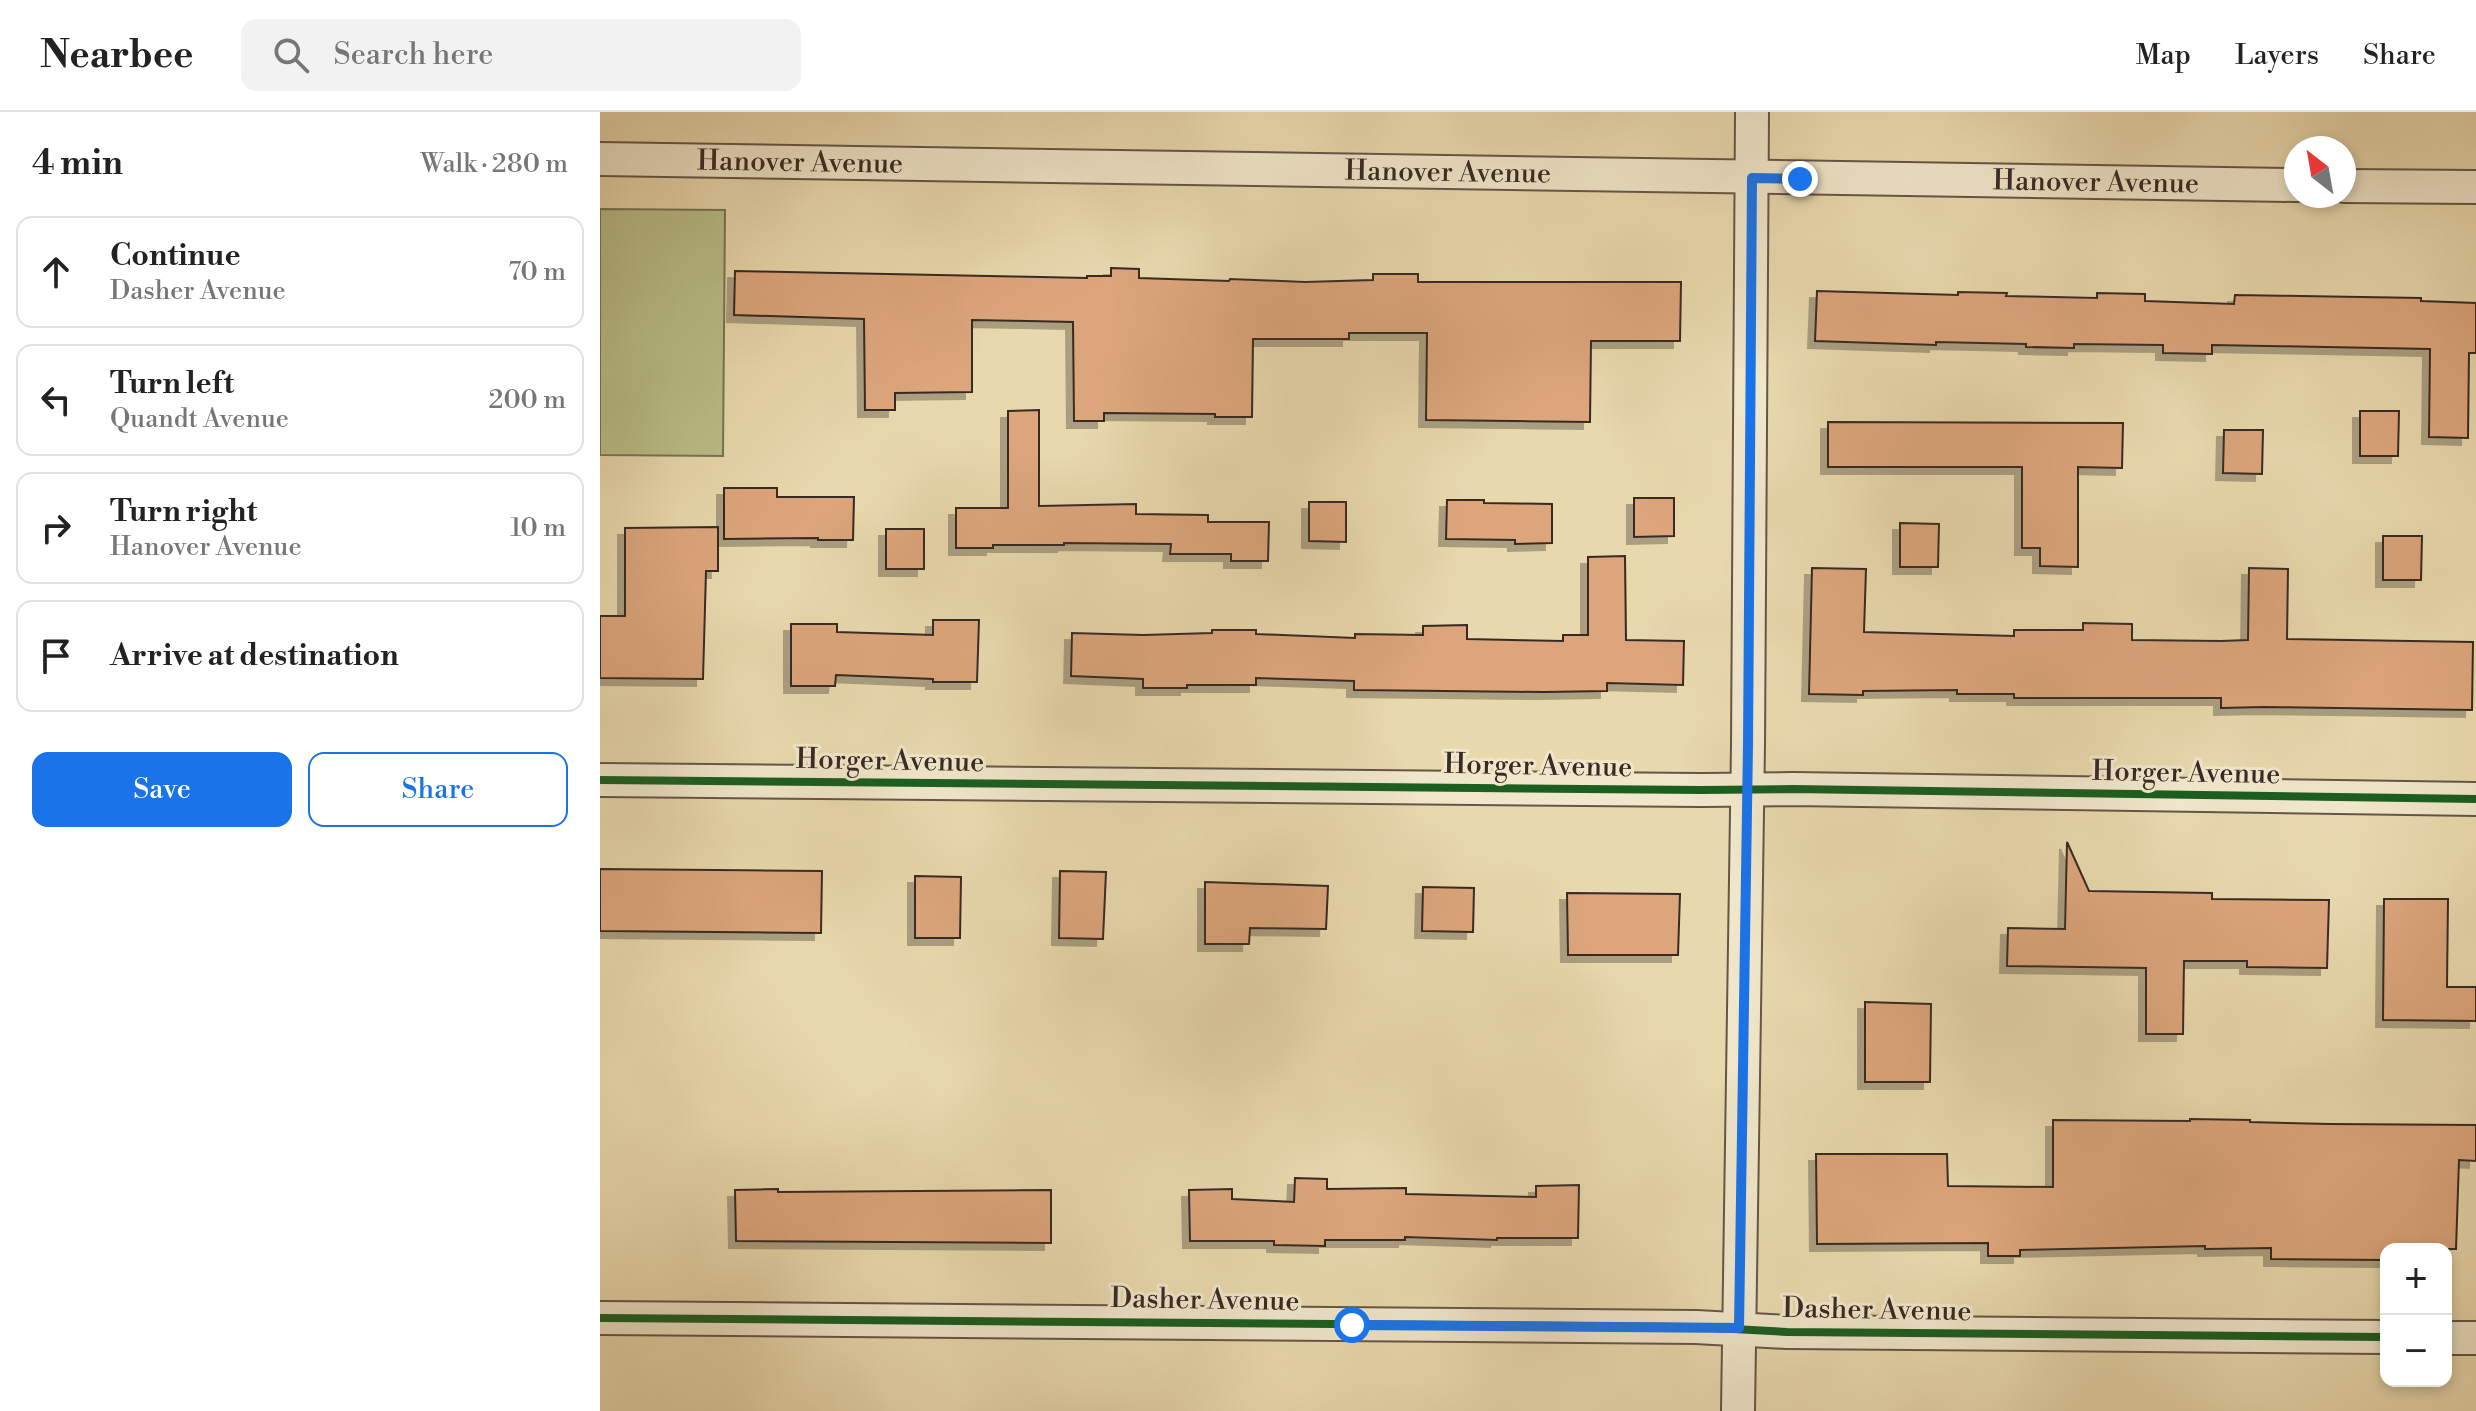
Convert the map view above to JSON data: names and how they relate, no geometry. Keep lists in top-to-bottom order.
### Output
{
  "streets": {
    "street": ["Hanover Avenue", "Horger Avenue", "Dasher Avenue"]
  },
  "north": "top left",
  "page": {
    "header": "Nearbee",
    "search": "Search here",
    "nav": ["Map", "Layers", "Share"],
    "heading": ["4 min", "Walk · 280 m"],
    "list": [
      ["Continue", "Dasher Avenue", "70 m"],
      ["Turn left", "Quandt Avenue", "200 m"],
      ["Turn right", "Hanover Avenue", "10 m"],
      "Arrive at destination"
    ],
    "buttons": ["Save", "Share"],
    "map_buttons": ["+", "−"]
  }
}
